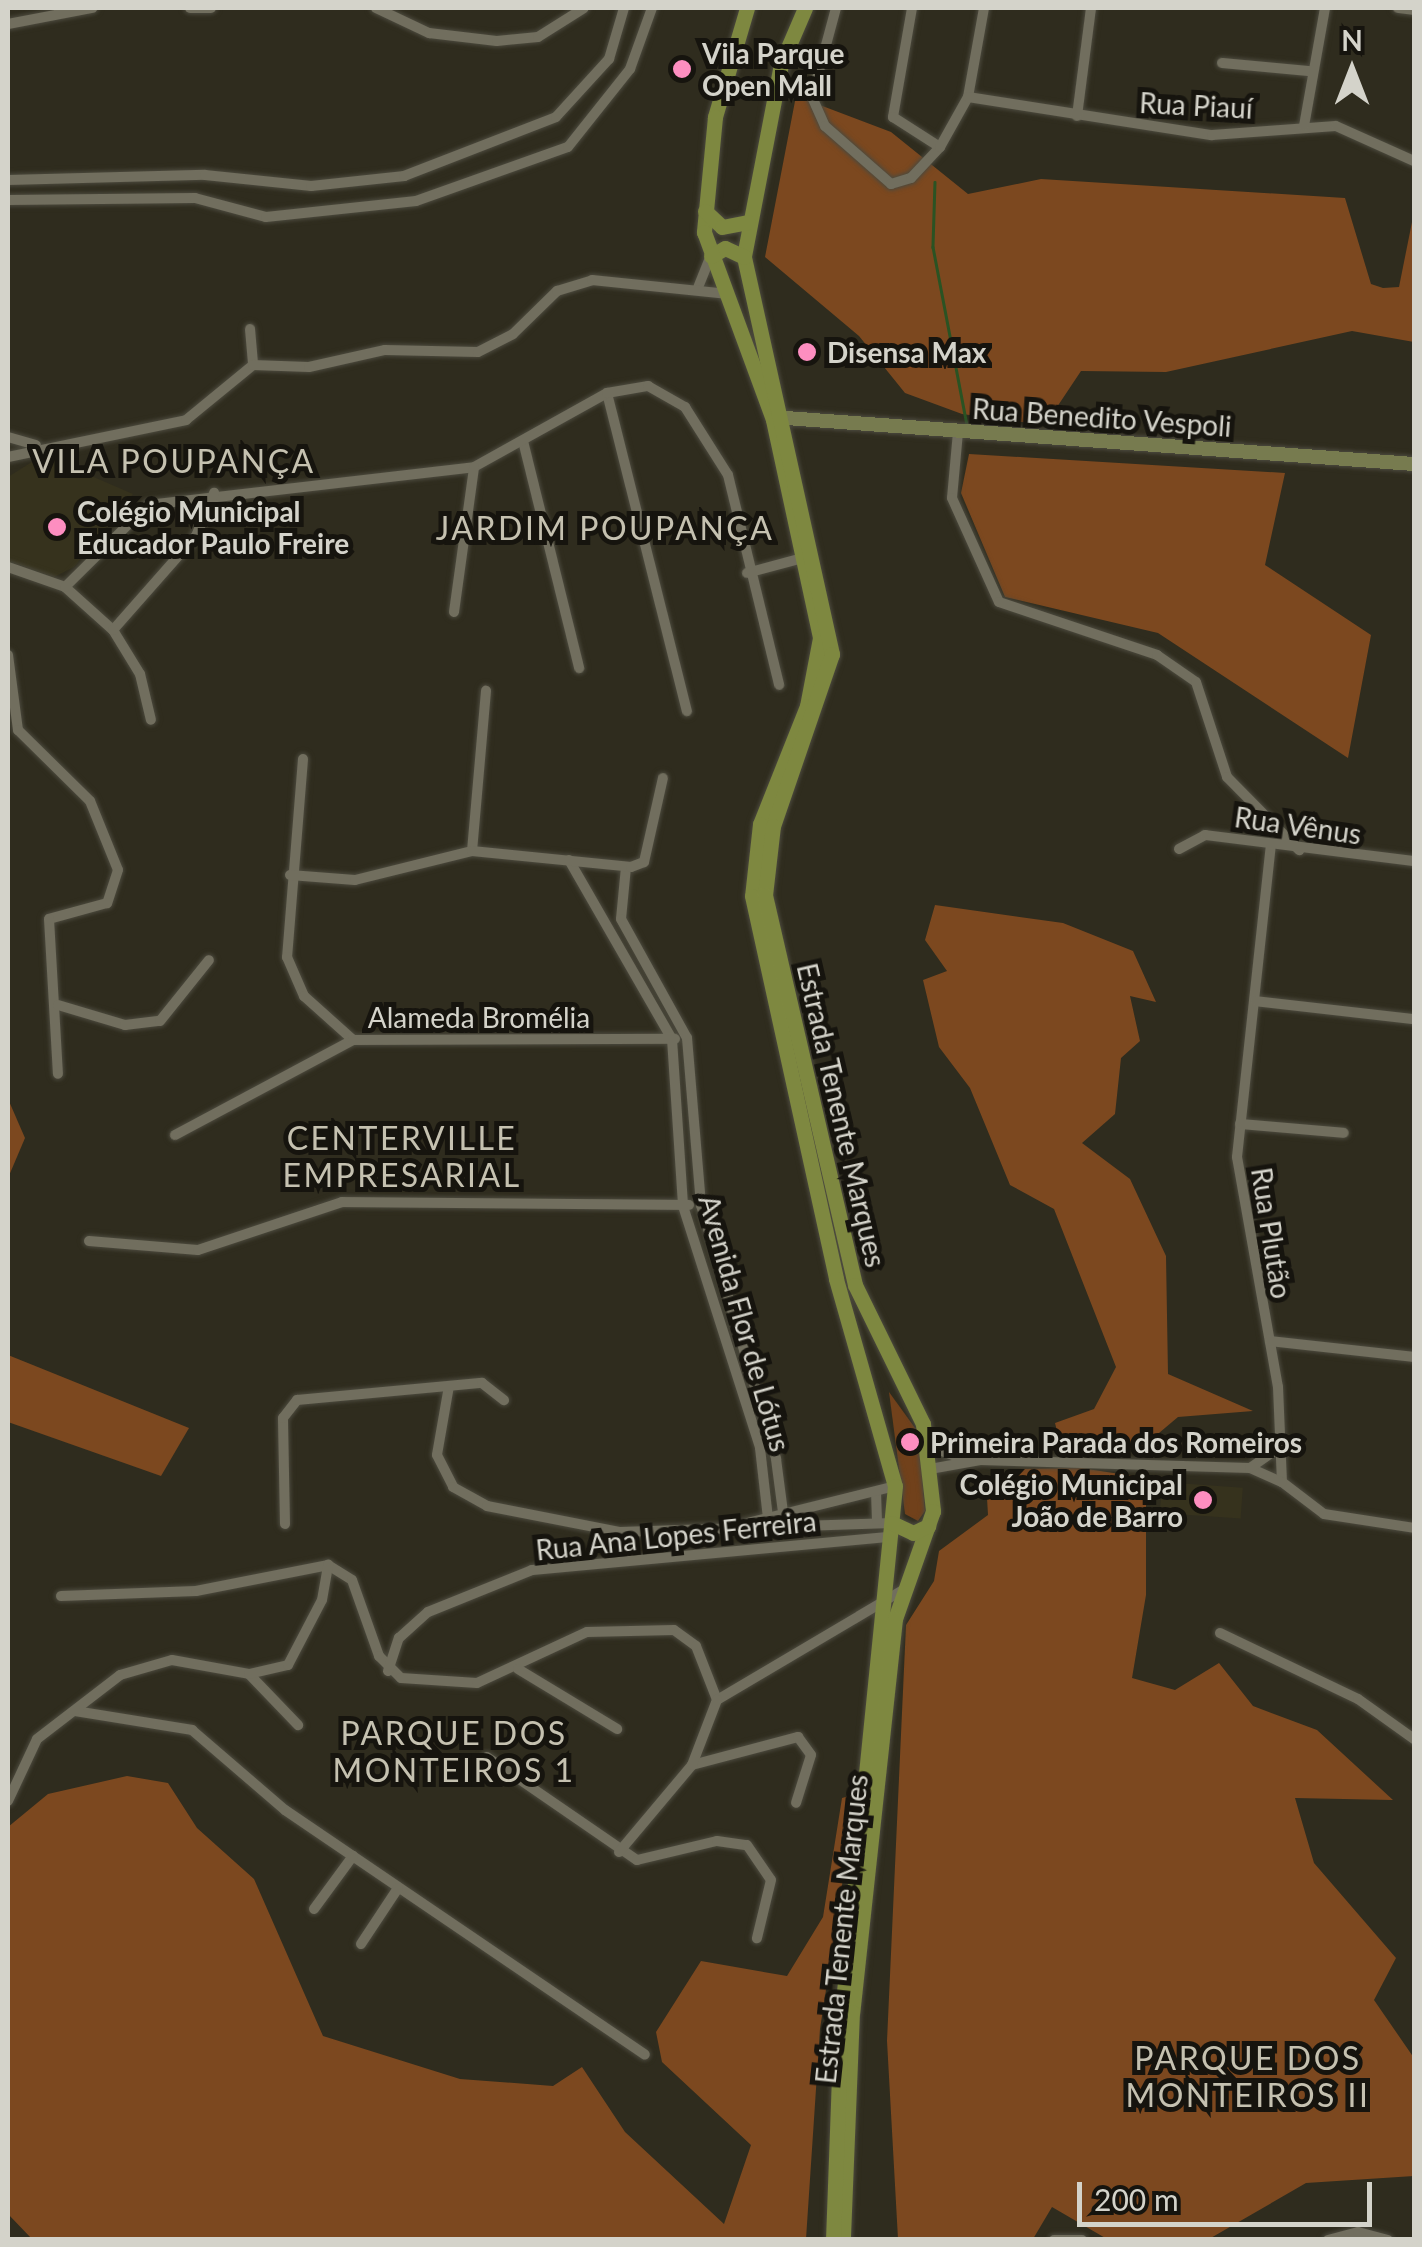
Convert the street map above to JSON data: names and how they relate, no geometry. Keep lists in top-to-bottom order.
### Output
{
  "streets": {
    "main road": ["Estrada Tenente Marques"],
    "street": [
      "Rua Piauí",
      "Rua Benedito Vespoli",
      "Rua Vênus",
      "Alameda Bromélia",
      "Rua Plutão",
      "Avenida Flor de Lótus",
      "Rua Ana Lopes Ferreira"
    ]
  },
  "crossings": [
    ["Rua Benedito Vespoli", "Estrada Tenente Marques"],
    ["Rua Vênus", "Rua Plutão"],
    ["Alameda Bromélia", "Avenida Flor de Lótus"],
    ["Estrada Tenente Marques", "Rua Ana Lopes Ferreira"]
  ],
  "districts": [
    "VILA POUPANÇA",
    "JARDIM POUPANÇA",
    "CENTERVILLE EMPRESARIAL",
    "PARQUE DOS MONTEIROS 1",
    "PARQUE DOS MONTEIROS II"
  ],
  "places": [
    "Vila Parque Open Mall",
    "Disensa Max",
    "Colégio Municipal Educador Paulo Freire",
    "Primeira Parada dos Romeiros",
    "Colégio Municipal João de Barro"
  ],
  "scale_bar": "200 m",
  "north": "top"
}
